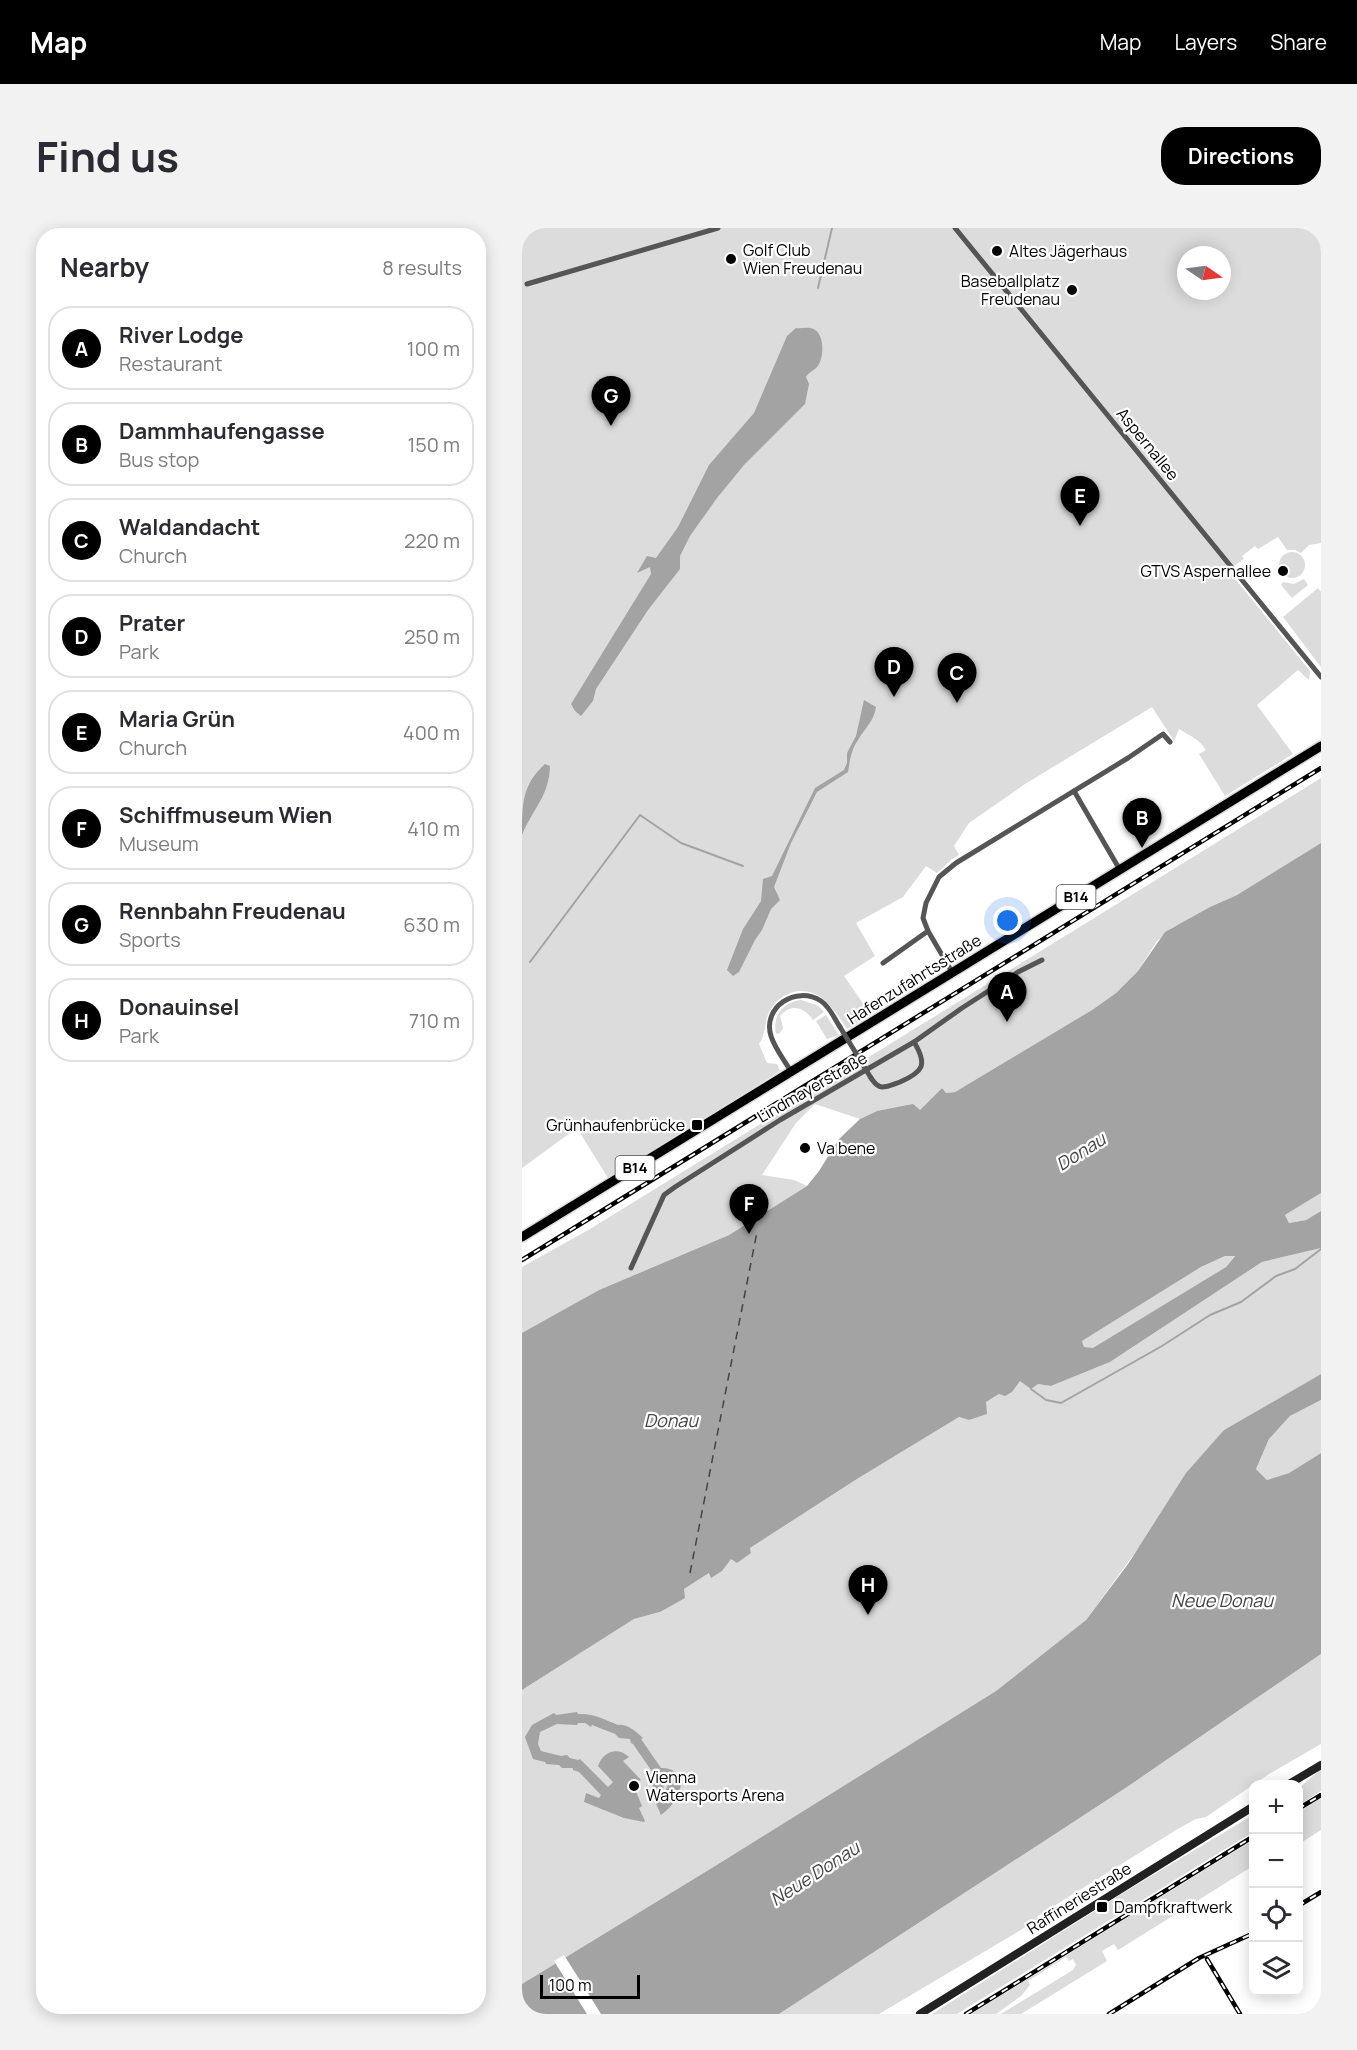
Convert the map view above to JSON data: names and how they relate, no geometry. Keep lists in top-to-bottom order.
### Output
{
  "streets": {
    "main road": ["B14", "Hafenzufahrtsstraße", "Raffineriestraße"],
    "street": ["Aspernallee", "Lindmayerstraße"]
  },
  "water": ["Donau", "Neue Donau"],
  "places": {
    "other": [
      "Altes Jägerhaus",
      "Golf Club Wien Freudenau",
      "Baseballplatz Freudenau",
      "GTVS Aspernallee",
      "Va bene",
      "Vienna Watersports Arena"
    ],
    "transit": ["Grünhaufenbrücke", "Dampfkraftwerk"]
  },
  "scale_bar": "100 m",
  "north": "right",
  "page": {
    "header": "Map",
    "nav": ["Map", "Layers", "Share"],
    "title": "Find us",
    "buttons": "Directions",
    "heading": ["Nearby", "8 results"],
    "list": [
      {
        "mark": "A",
        "name": "River Lodge",
        "note": "Restaurant",
        "value": "100 m"
      },
      {
        "mark": "B",
        "name": "Dammhaufengasse",
        "note": "Bus stop",
        "value": "150 m"
      },
      {
        "mark": "C",
        "name": "Waldandacht",
        "note": "Church",
        "value": "220 m"
      },
      {
        "mark": "D",
        "name": "Prater",
        "note": "Park",
        "value": "250 m"
      },
      {
        "mark": "E",
        "name": "Maria Grün",
        "note": "Church",
        "value": "400 m"
      },
      {
        "mark": "F",
        "name": "Schiffmuseum Wien",
        "note": "Museum",
        "value": "410 m"
      },
      {
        "mark": "G",
        "name": "Rennbahn Freudenau",
        "note": "Sports",
        "value": "630 m"
      },
      {
        "mark": "H",
        "name": "Donauinsel",
        "note": "Park",
        "value": "710 m"
      }
    ],
    "pins": [
      "G",
      "E",
      "D",
      "C",
      "B",
      "A",
      "F",
      "H"
    ],
    "map_buttons": ["+", "−"],
    "scale": "100 m"
  }
}
